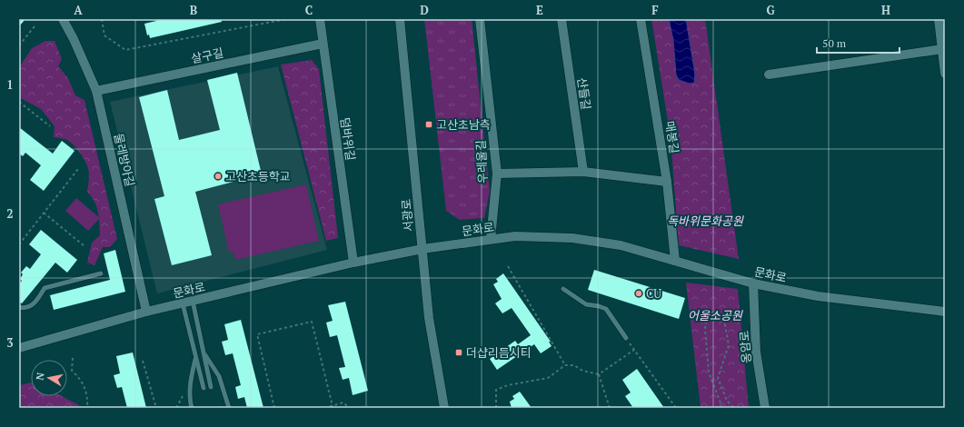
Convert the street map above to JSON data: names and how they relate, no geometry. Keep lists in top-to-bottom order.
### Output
{
  "streets": {
    "street": [
      "살구길",
      "산들길",
      "매봉길",
      "덤바위길",
      "물레방아길",
      "우레울길",
      "서광로",
      "문화로",
      "옹암로"
    ]
  },
  "crossings": [
    ["살구길", "덤바위길"],
    ["살구길", "물레방아길"],
    ["매봉길", "문화로"],
    ["덤바위길", "문화로"],
    ["물레방아길", "문화로"],
    ["우레울길", "문화로"],
    ["서광로", "문화로"],
    ["문화로", "옹암로"]
  ],
  "parks": ["독바위문화공원", "어울소공원"],
  "places": {
    "transit": ["고산초남측", "더샵리듬시티"],
    "other": ["고산초등학교", "CU"]
  },
  "scale_bar": "50 m",
  "north": "left",
  "grid": {
    "columns": [
      "A",
      "B",
      "C",
      "D",
      "E",
      "F",
      "G",
      "H"
    ],
    "rows": ["1", "2", "3"]
  }
}
